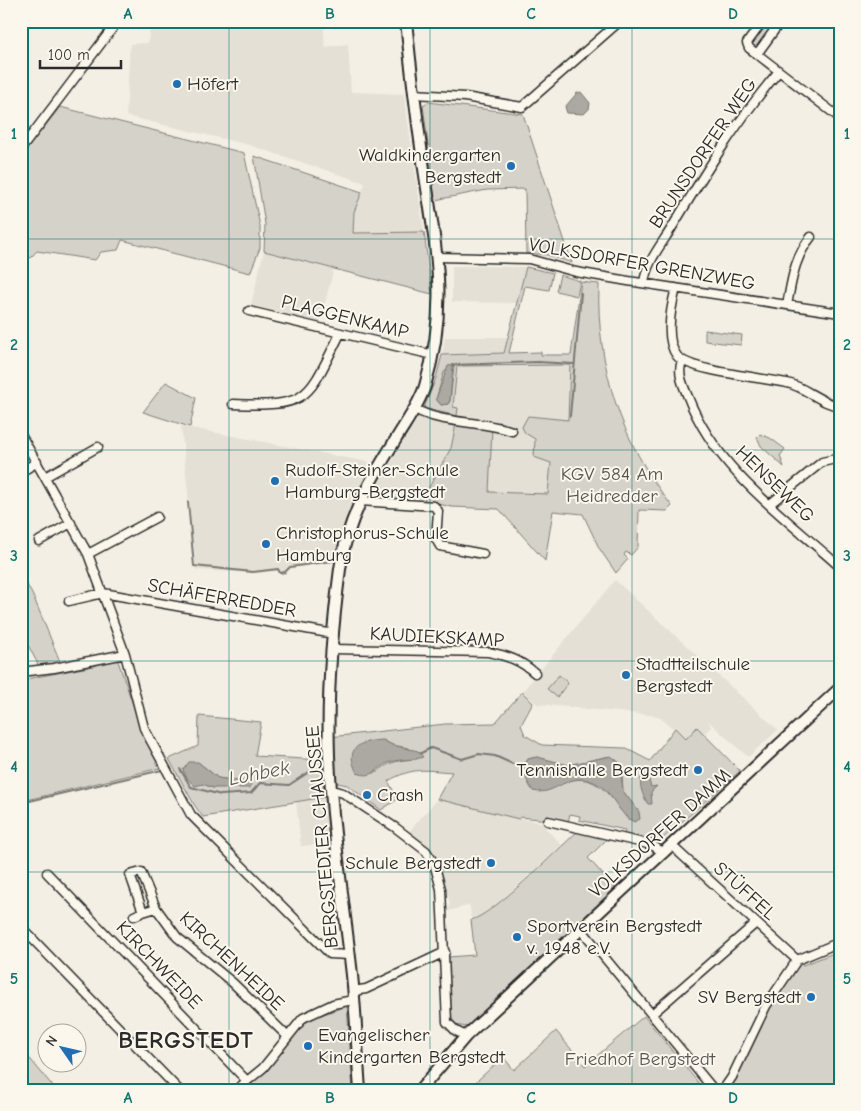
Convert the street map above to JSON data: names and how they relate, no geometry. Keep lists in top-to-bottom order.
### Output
{
  "streets": {
    "main road": ["VOLKSDORFER DAMM", "BERGSTEDTER CHAUSSEE"],
    "street": [
      "BRUNSDORFER WEG",
      "VOLKSDORFER GRENZWEG",
      "PLAGGENKAMP",
      "HENSEWEG",
      "SCHÄFERREDDER",
      "KAUDIEKSKAMP",
      "STÜFFEL",
      "KIRCHENHEIDE",
      "KIRCHWEIDE"
    ]
  },
  "crossings": [
    ["BRUNSDORFER WEG", "VOLKSDORFER GRENZWEG"],
    ["VOLKSDORFER GRENZWEG", "BERGSTEDTER CHAUSSEE"],
    ["PLAGGENKAMP", "BERGSTEDTER CHAUSSEE"],
    ["SCHÄFERREDDER", "BERGSTEDTER CHAUSSEE"],
    ["KAUDIEKSKAMP", "BERGSTEDTER CHAUSSEE"],
    ["VOLKSDORFER DAMM", "STÜFFEL"]
  ],
  "districts": ["BERGSTEDT"],
  "water": ["Lohbek"],
  "parks": ["KGV 584 Am Heidredder", "Friedhof Bergstedt"],
  "places": [
    "Höfert",
    "Waldkindergarten Bergstedt",
    "Rudolf-Steiner-Schule Hamburg-Bergstedt",
    "Christophorus-Schule Hamburg",
    "Stadtteilschule Bergstedt",
    "Tennishalle Bergstedt",
    "Crash",
    "Schule Bergstedt",
    "Sportverein Bergstedt v. 1948 e.V.",
    "SV Bergstedt",
    "Evangelischer Kindergarten Bergstedt"
  ],
  "scale_bar": "100 m",
  "north": "top left",
  "grid": {
    "columns": [
      "A",
      "B",
      "C",
      "D"
    ],
    "rows": [
      "1",
      "2",
      "3",
      "4",
      "5"
    ]
  }
}
